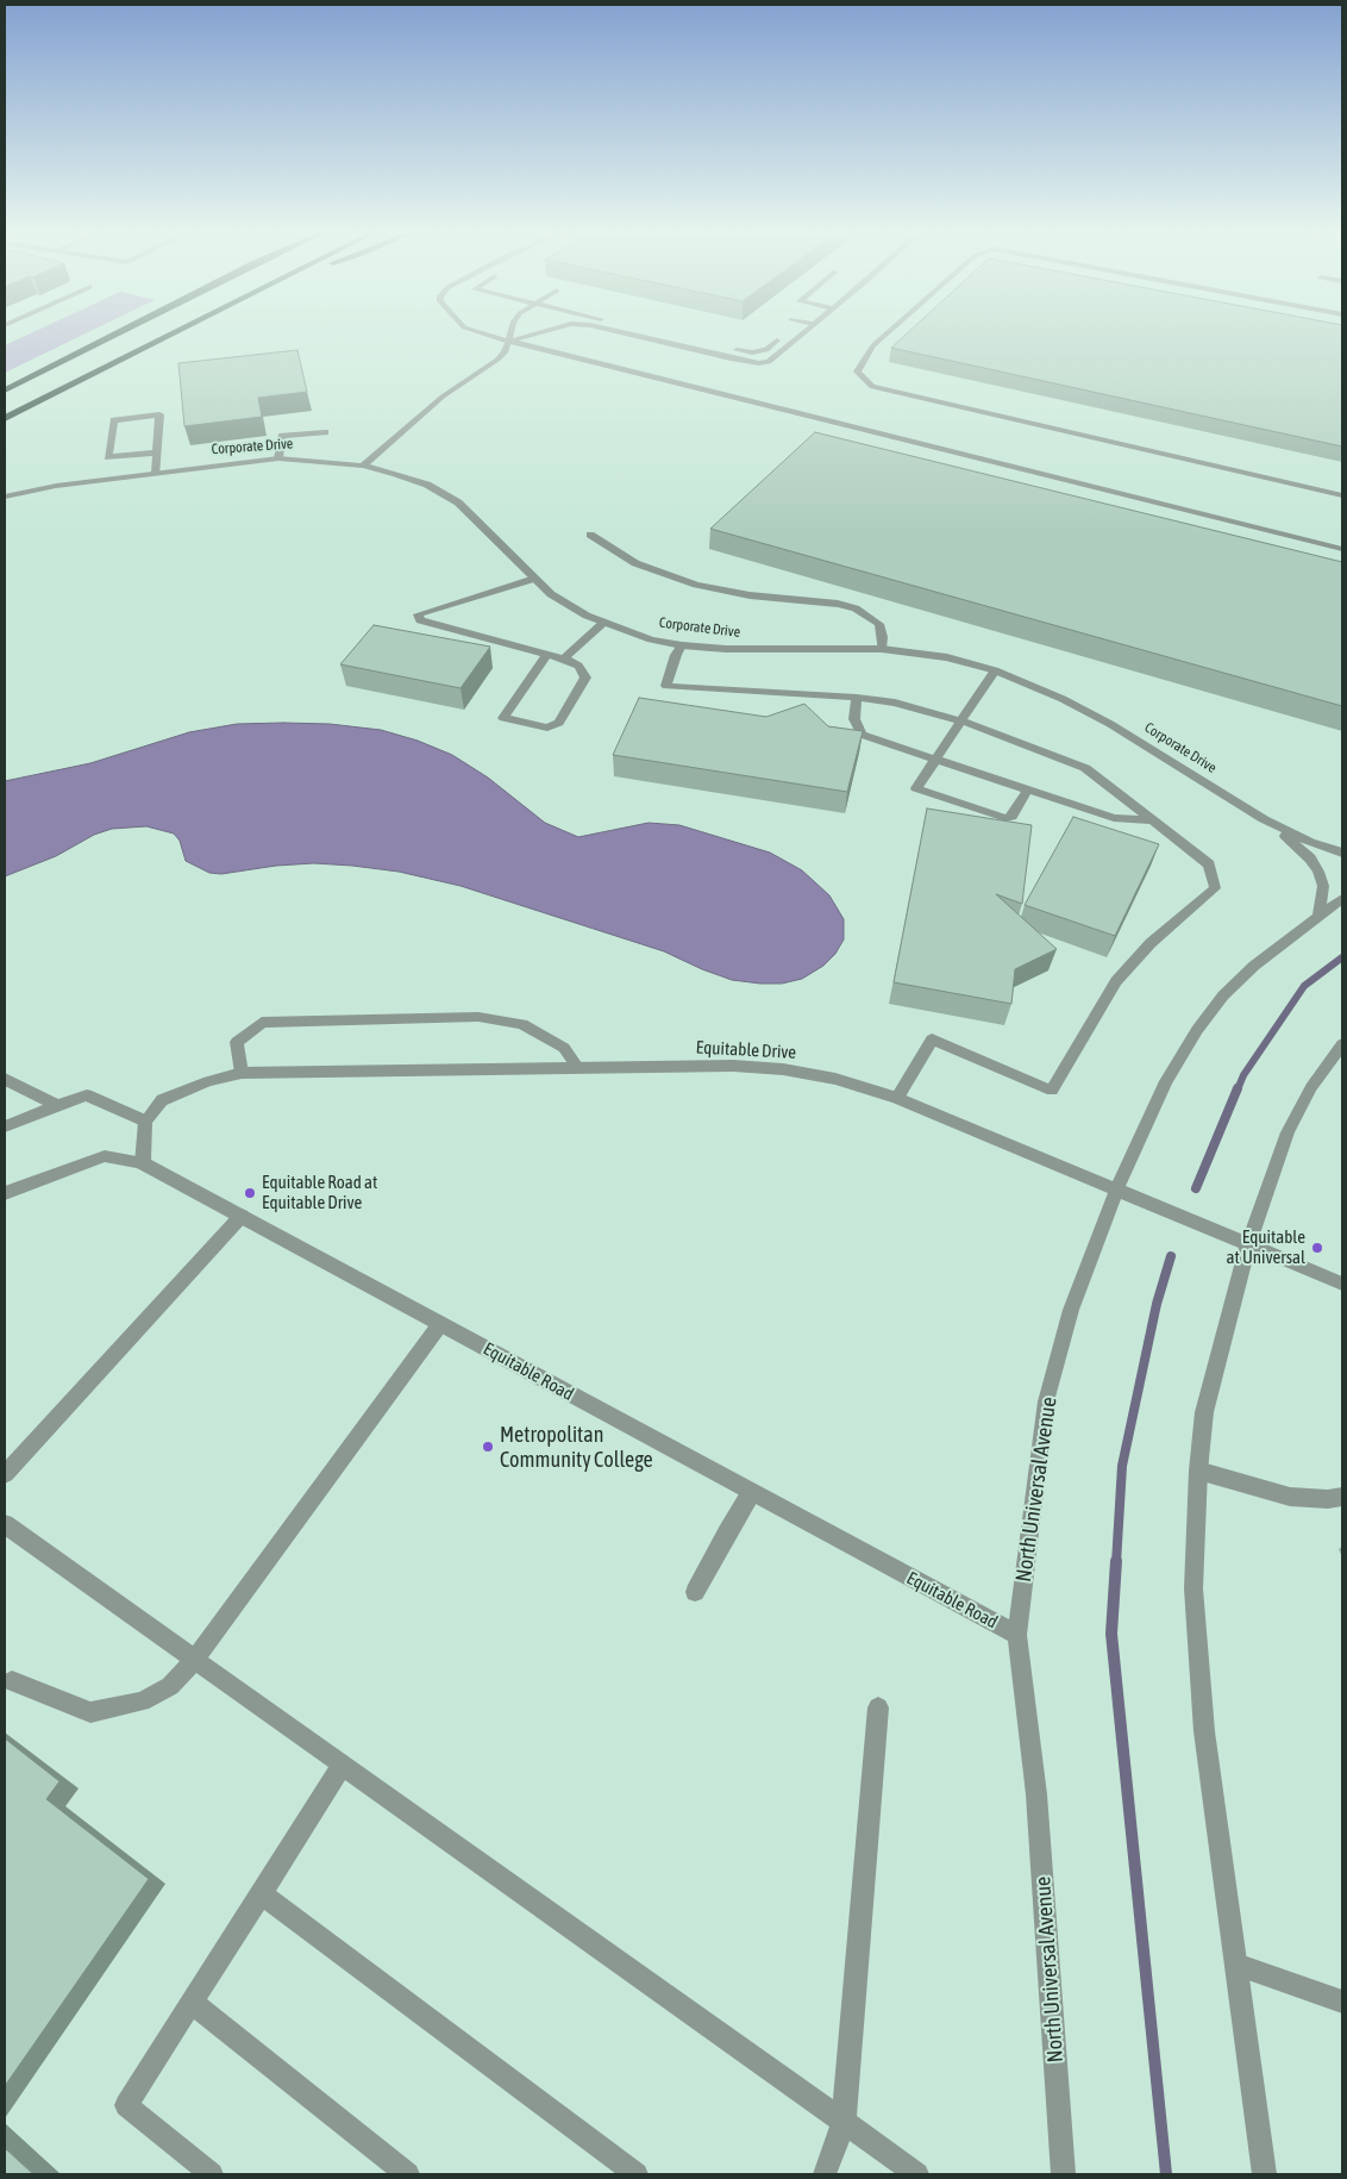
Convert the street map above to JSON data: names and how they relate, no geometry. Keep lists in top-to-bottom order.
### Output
{
  "streets": {
    "street": [
      "Corporate Drive",
      "Equitable Drive",
      "Equitable Road",
      "North Universal Avenue"
    ]
  },
  "crossings": [
    ["Corporate Drive", "North Universal Avenue"],
    ["Equitable Drive", "North Universal Avenue"],
    ["Equitable Road", "North Universal Avenue"]
  ],
  "places": ["Equitable Road at Equitable Drive", "Equitable at Universal", "Metropolitan Community College"]
}
